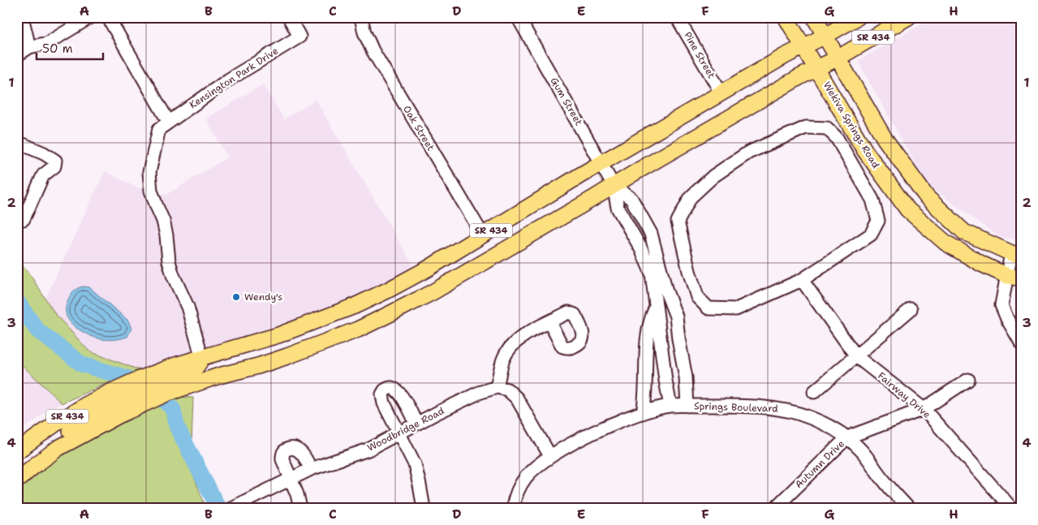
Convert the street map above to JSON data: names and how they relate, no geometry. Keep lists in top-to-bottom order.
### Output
{
  "streets": {
    "main road": ["SR 434", "Wekiva Springs Road"],
    "street": [
      "Pine Street",
      "Kensington Park Drive",
      "Gum Street",
      "Oak Street",
      "Fairway Drive",
      "Springs Boulevard",
      "Woodbridge Road",
      "Autumn Drive"
    ]
  },
  "crossings": [
    ["SR 434", "Pine Street"],
    ["SR 434", "Kensington Park Drive"],
    ["SR 434", "Gum Street"],
    ["SR 434", "Wekiva Springs Road"],
    ["SR 434", "Oak Street"],
    ["Springs Boulevard", "Autumn Drive"]
  ],
  "places": ["Wendy's"],
  "scale_bar": "50 m",
  "grid": {
    "columns": [
      "A",
      "B",
      "C",
      "D",
      "E",
      "F",
      "G",
      "H"
    ],
    "rows": [
      "1",
      "2",
      "3",
      "4"
    ]
  }
}
